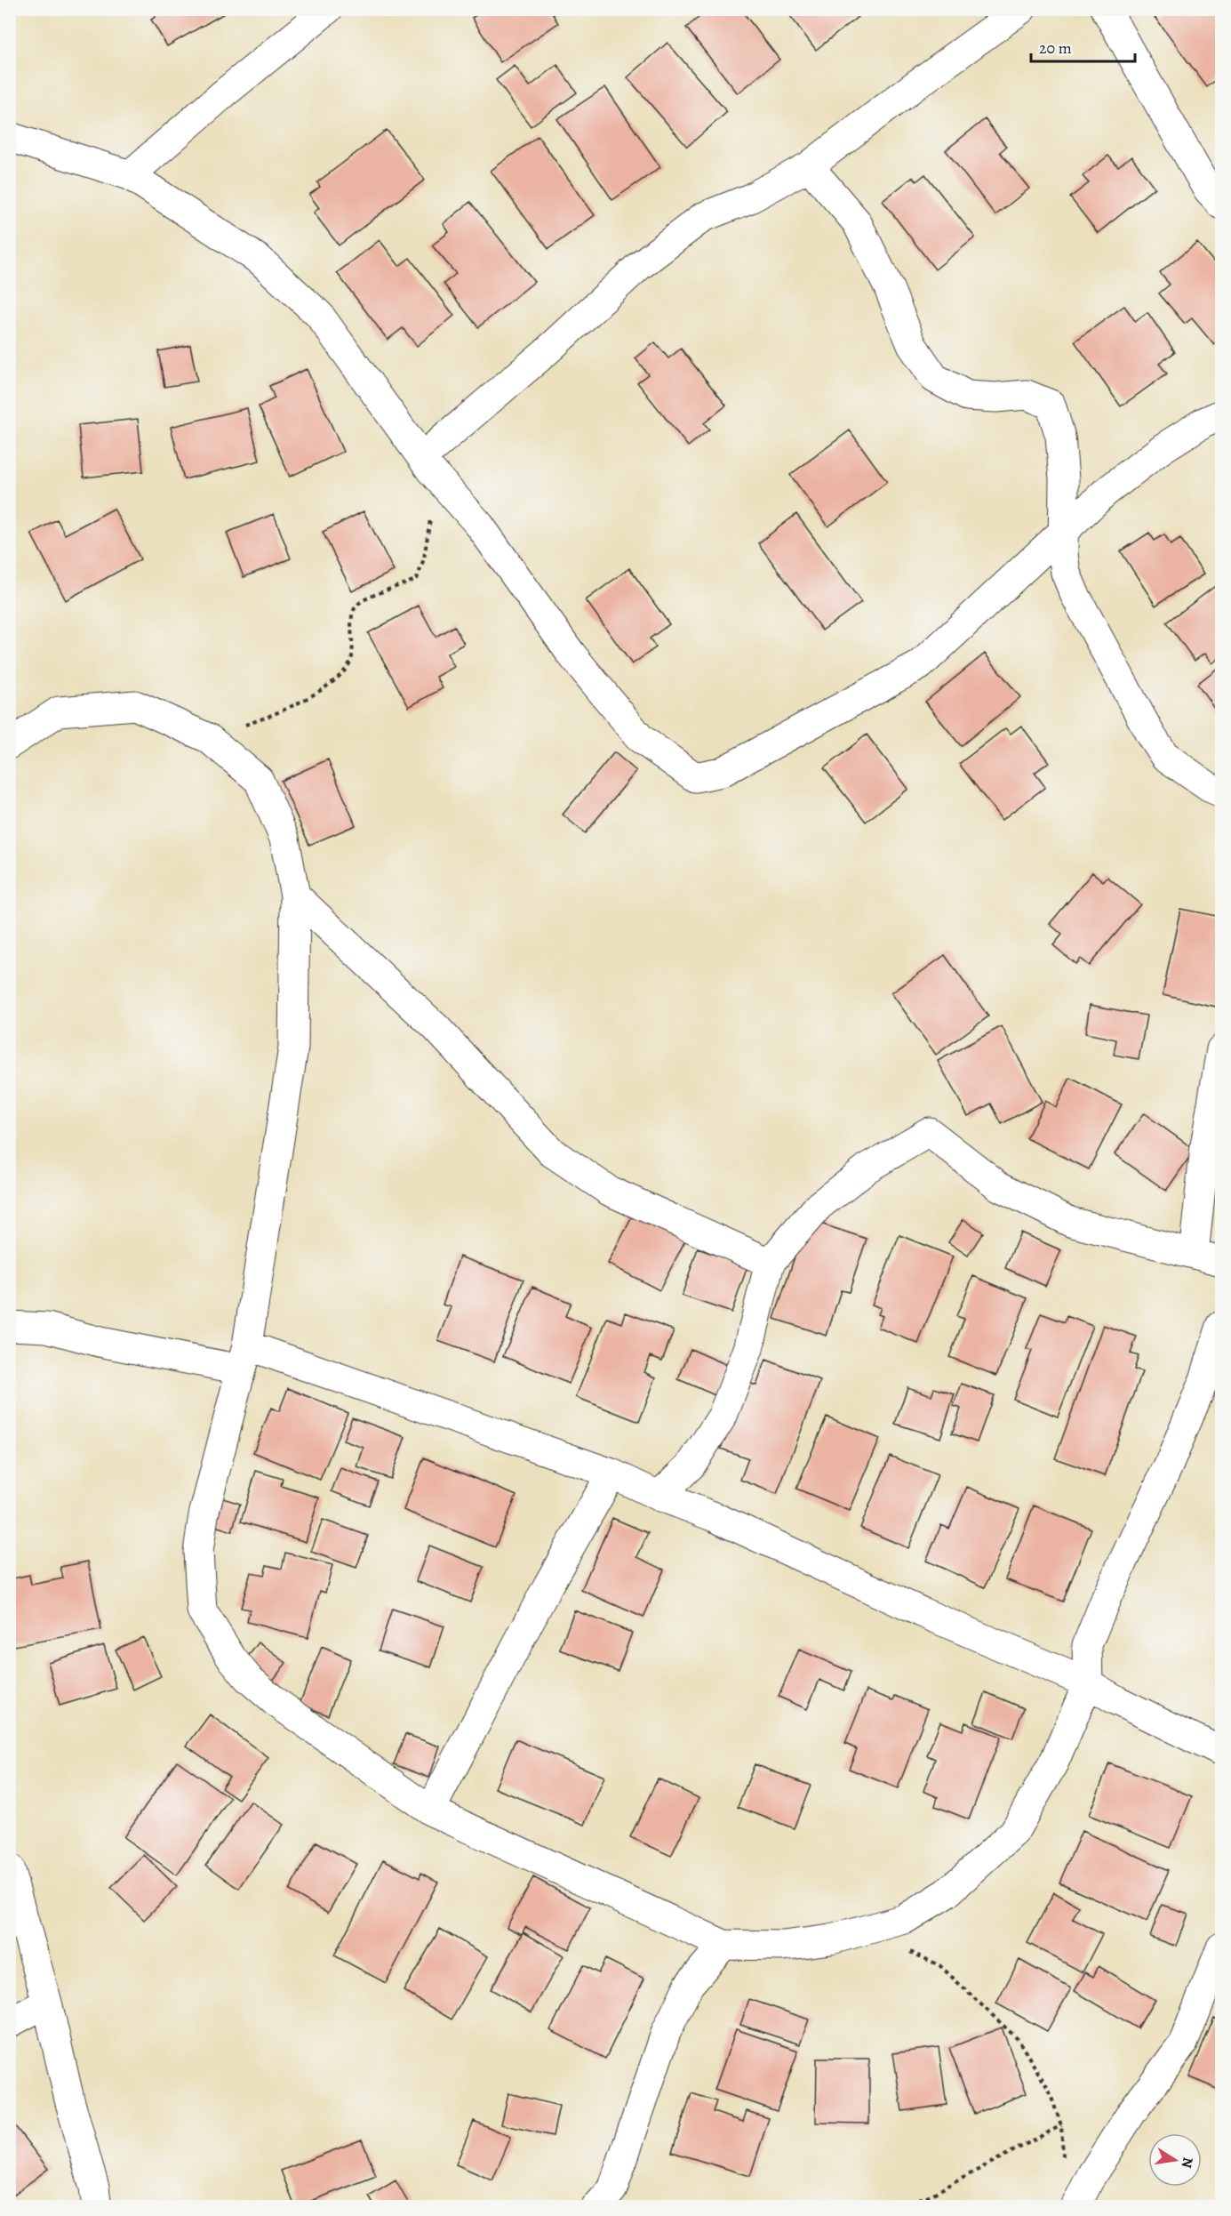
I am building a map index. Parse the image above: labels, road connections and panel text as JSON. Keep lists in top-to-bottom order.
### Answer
{
  "scale_bar": "20 m",
  "north": "right"
}
